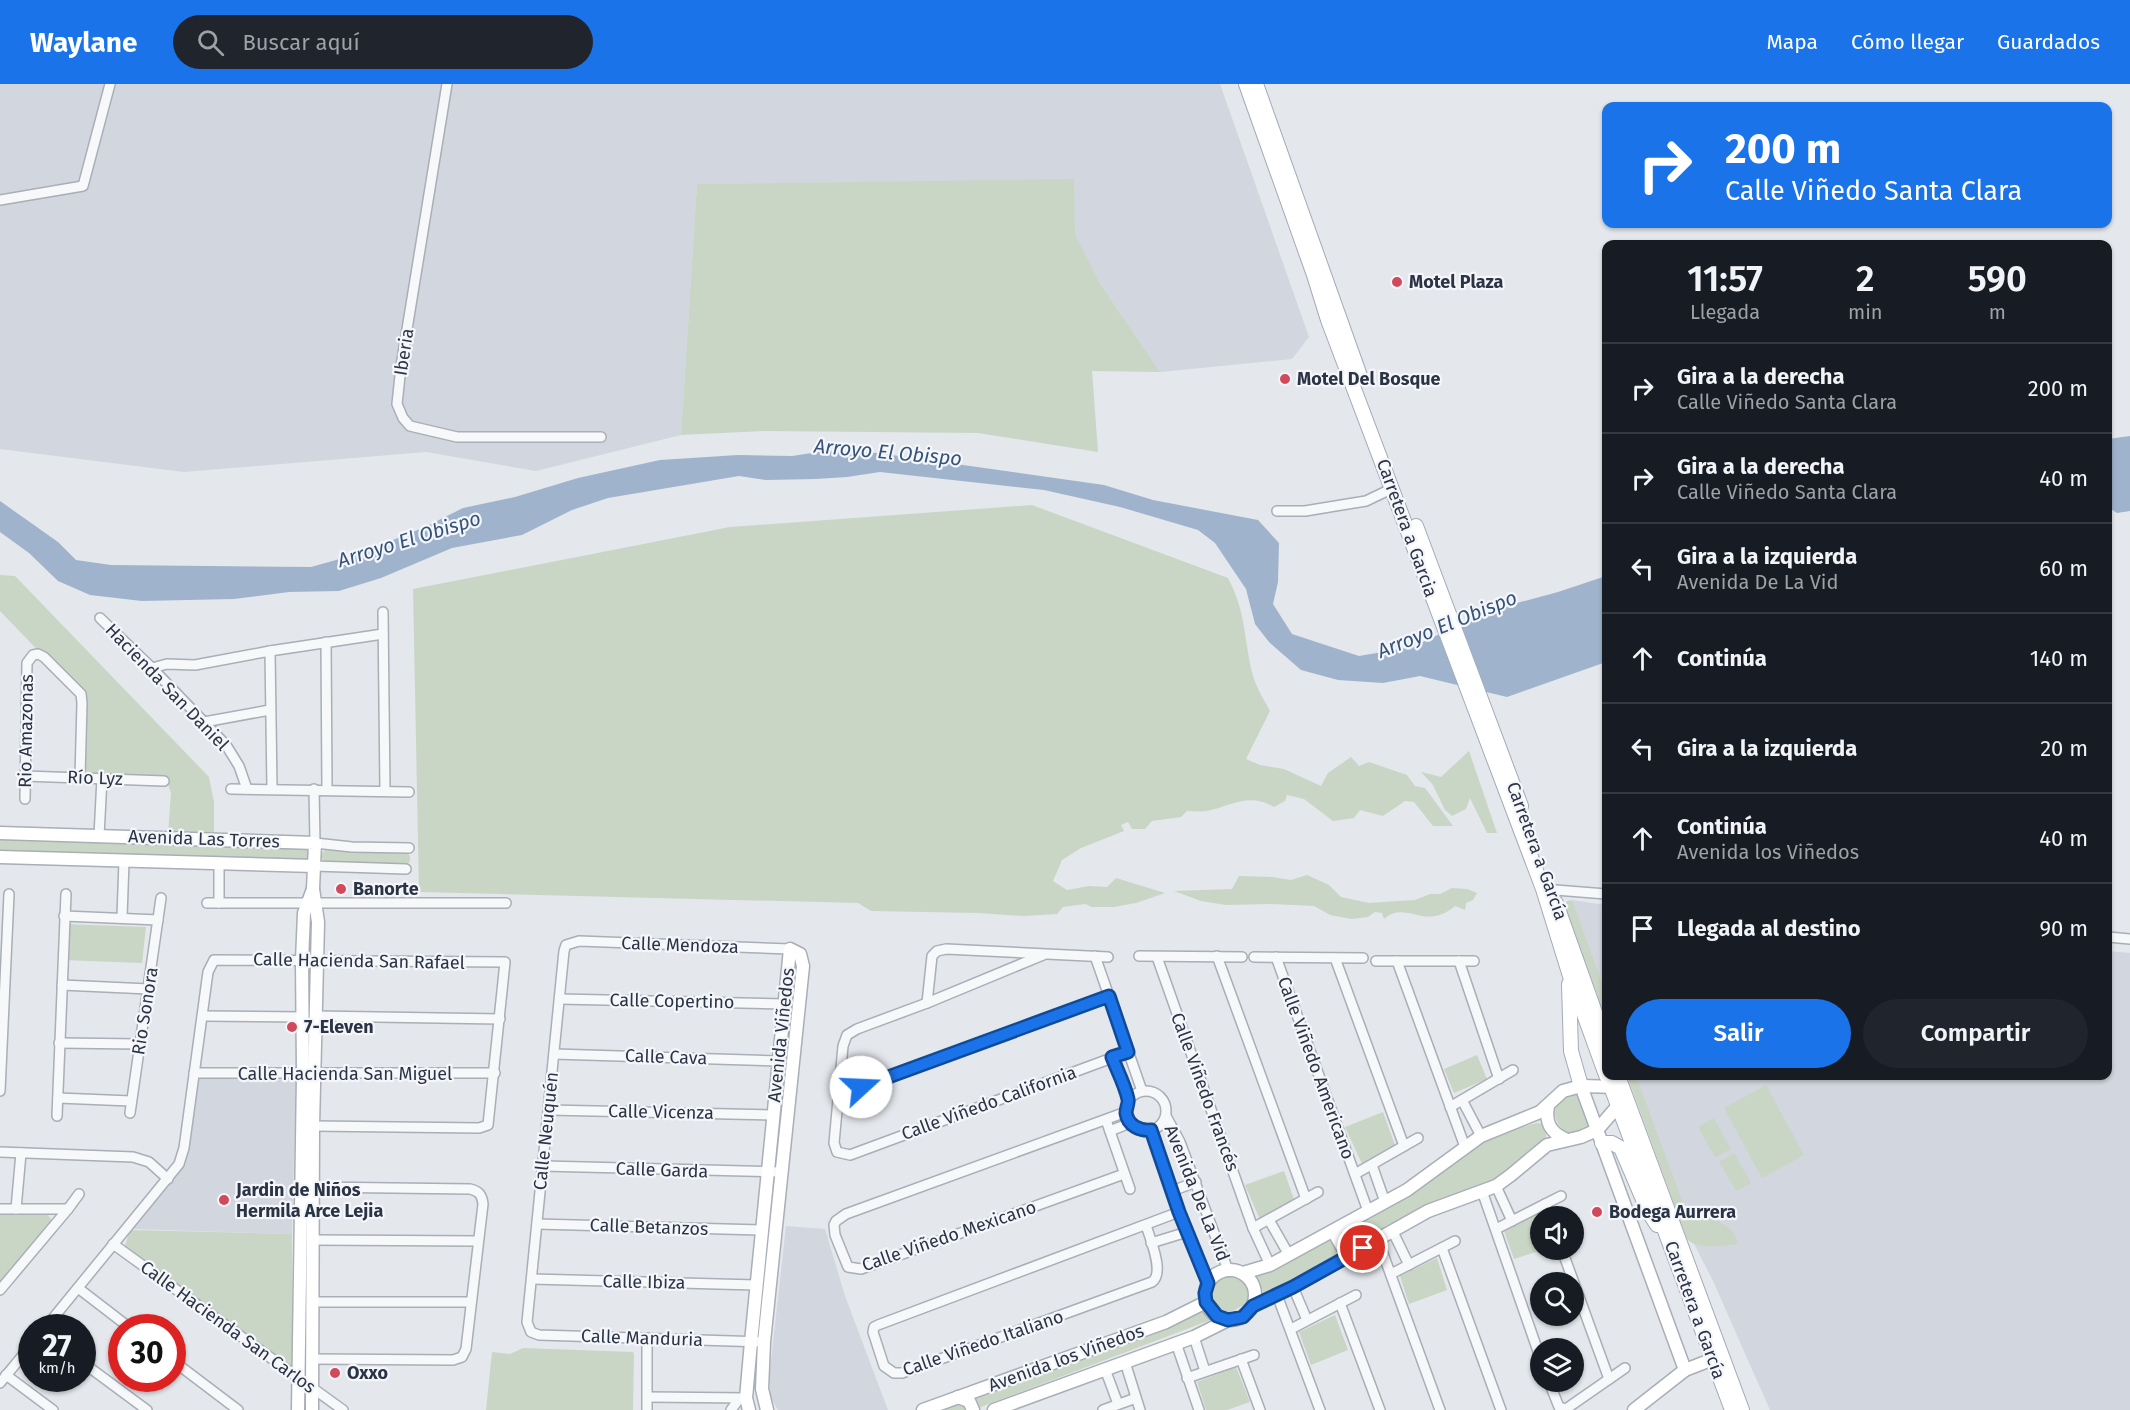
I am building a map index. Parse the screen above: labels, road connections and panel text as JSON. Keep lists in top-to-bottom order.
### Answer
{
  "streets": {
    "main road": ["Carretera a Garcia", "Carretera a García"],
    "street": [
      "Iberia",
      "Hacienda San Daniel",
      "Rio Amazonas",
      "Río Lyz",
      "Avenida Las Torres",
      "Calle Mendoza",
      "Calle Hacienda San Rafael",
      "Calle Copertino",
      "Rio Sonora",
      "Avenida Viñedos",
      "Calle Cava",
      "Calle Viñedo Americano",
      "Calle Hacienda San Miguel",
      "Calle Viñedo Francés",
      "Calle Viñedo California",
      "Calle Vicenza",
      "Calle Neuquén",
      "Calle Garda",
      "Avenida De La Vid",
      "Calle Betanzos",
      "Calle Viñedo Mexicano",
      "Calle Ibiza",
      "Calle Hacienda San Carlos",
      "Calle Manduria",
      "Calle Viñedo Italiano",
      "Avenida los Viñedos"
    ]
  },
  "crossings": [
    ["Carretera a Garcia", "Carretera a García"],
    ["Rio Amazonas", "Río Lyz"],
    ["Calle Mendoza", "Avenida Viñedos"],
    ["Calle Mendoza", "Calle Neuquén"],
    ["Calle Copertino", "Avenida Viñedos"],
    ["Calle Copertino", "Calle Neuquén"],
    ["Avenida Viñedos", "Calle Cava"],
    ["Avenida Viñedos", "Calle Vicenza"],
    ["Avenida Viñedos", "Calle Garda"],
    ["Avenida Viñedos", "Calle Betanzos"],
    ["Avenida Viñedos", "Calle Ibiza"],
    ["Avenida Viñedos", "Calle Manduria"],
    ["Calle Cava", "Calle Neuquén"],
    ["Calle Vicenza", "Calle Neuquén"],
    ["Calle Neuquén", "Calle Garda"],
    ["Calle Neuquén", "Calle Betanzos"],
    ["Calle Neuquén", "Calle Ibiza"],
    ["Calle Neuquén", "Calle Manduria"],
    ["Avenida De La Vid", "Calle Viñedo Mexicano"],
    ["Avenida De La Vid", "Calle Viñedo Italiano"],
    ["Avenida De La Vid", "Avenida los Viñedos"]
  ],
  "water": ["Arroyo El Obispo"],
  "places": [
    "Motel Plaza",
    "Motel Del Bosque",
    "Banorte",
    "7-Eleven",
    "Jardin de Niños Hermila Arce Lejia",
    "Bodega Aurrera",
    "Oxxo"
  ],
  "page": {
    "header": "Waylane",
    "search": "Buscar aquí",
    "nav": ["Mapa", "Cómo llegar", "Guardados"],
    "turn": ["200 m", "Calle Viñedo Santa Clara"],
    "eta": [
      "11:57",
      "Llegada",
      "2",
      "min",
      "590",
      "m"
    ],
    "list": [
      {
        "name": "Gira a la derecha",
        "note": "Calle Viñedo Santa Clara",
        "value": "200 m"
      },
      {
        "name": "Gira a la derecha",
        "note": "Calle Viñedo Santa Clara",
        "value": "40 m"
      },
      {
        "name": "Gira a la izquierda",
        "note": "Avenida De La Vid",
        "value": "60 m"
      },
      {
        "name": "Continúa",
        "value": "140 m"
      },
      {
        "name": "Gira a la izquierda",
        "value": "20 m"
      },
      {
        "name": "Continúa",
        "note": "Avenida los Viñedos",
        "value": "40 m"
      },
      {
        "name": "Llegada al destino",
        "value": "90 m"
      }
    ],
    "buttons": ["Salir", "Compartir"],
    "speed": "27 km/h",
    "limit": "30"
  }
}
